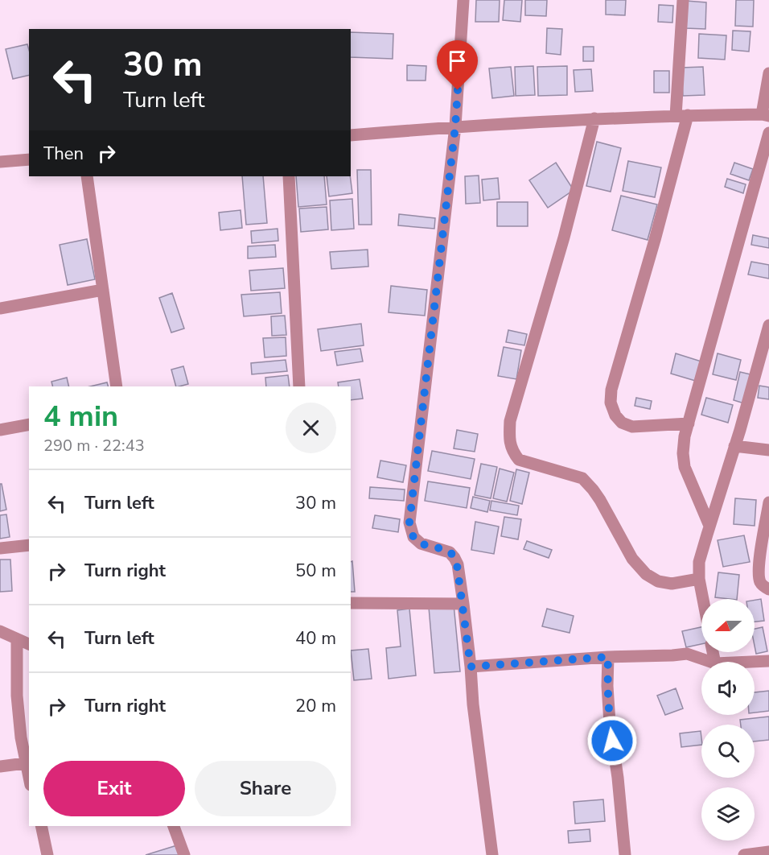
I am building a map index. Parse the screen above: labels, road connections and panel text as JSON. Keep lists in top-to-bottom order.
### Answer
{
  "north": "left",
  "page": {
    "turn": ["30 m", "Turn left"],
    "then": "Then",
    "heading": ["4 min", "290 m · 22:43"],
    "list": [
      {
        "name": "Turn left",
        "value": "30 m"
      },
      {
        "name": "Turn right",
        "value": "50 m"
      },
      {
        "name": "Turn left",
        "value": "40 m"
      },
      {
        "name": "Turn right",
        "value": "20 m"
      }
    ],
    "buttons": ["Exit", "Share"]
  }
}
